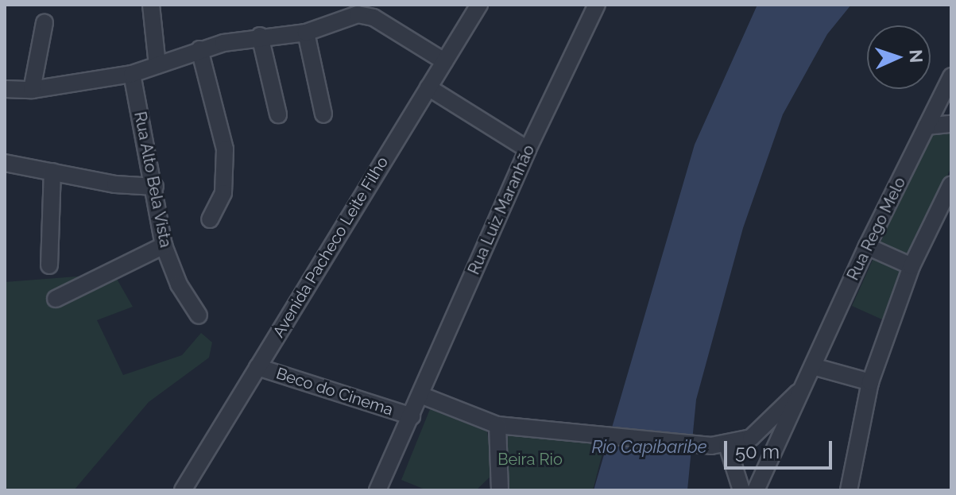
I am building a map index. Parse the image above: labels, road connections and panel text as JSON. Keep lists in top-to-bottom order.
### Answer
{
  "streets": {
    "street": [
      "Rua Alto Bela Vista",
      "Rua Luiz Maranhão",
      "Rua Rego Melo",
      "Avenida Pacheco Leite Filho",
      "Beco do Cinema"
    ]
  },
  "crossings": [
    ["Rua Luiz Maranhão", "Beco do Cinema"],
    ["Avenida Pacheco Leite Filho", "Beco do Cinema"]
  ],
  "water": ["Rio Capibaribe"],
  "parks": ["Beira Rio"],
  "scale_bar": "50 m",
  "north": "right"
}
